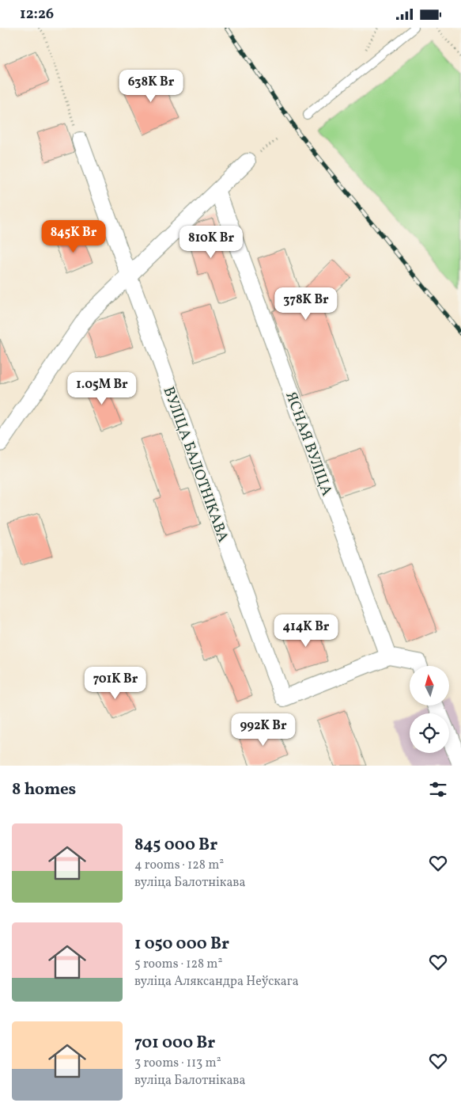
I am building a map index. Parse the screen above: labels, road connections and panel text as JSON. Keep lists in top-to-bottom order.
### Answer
{
  "streets": {
    "street": ["ЯСНАЯ ВУЛІЦА", "ВУЛІЦА БАЛОТНІКАВА"]
  },
  "crossings": [
    ["ЯСНАЯ ВУЛІЦА", "ВУЛІЦА БАЛОТНІКАВА"]
  ],
  "north": "top",
  "page": {
    "status": "12:26",
    "price": [
      "638K Br",
      "845K Br",
      "810K Br",
      "378K Br",
      "1.05M Br",
      "414K Br",
      "701K Br",
      "992K Br"
    ],
    "heading": "8 homes",
    "list": [
      {
        "name": "845 000 Br",
        "note": "4 rooms · 128 m² · вуліца Балотнікава"
      },
      {
        "name": "1 050 000 Br",
        "note": "5 rooms · 128 m² · вуліца Аляксандра Неўскага"
      },
      {
        "name": "701 000 Br",
        "note": "3 rooms · 113 m² · вуліца Балотнікава"
      }
    ]
  }
}
